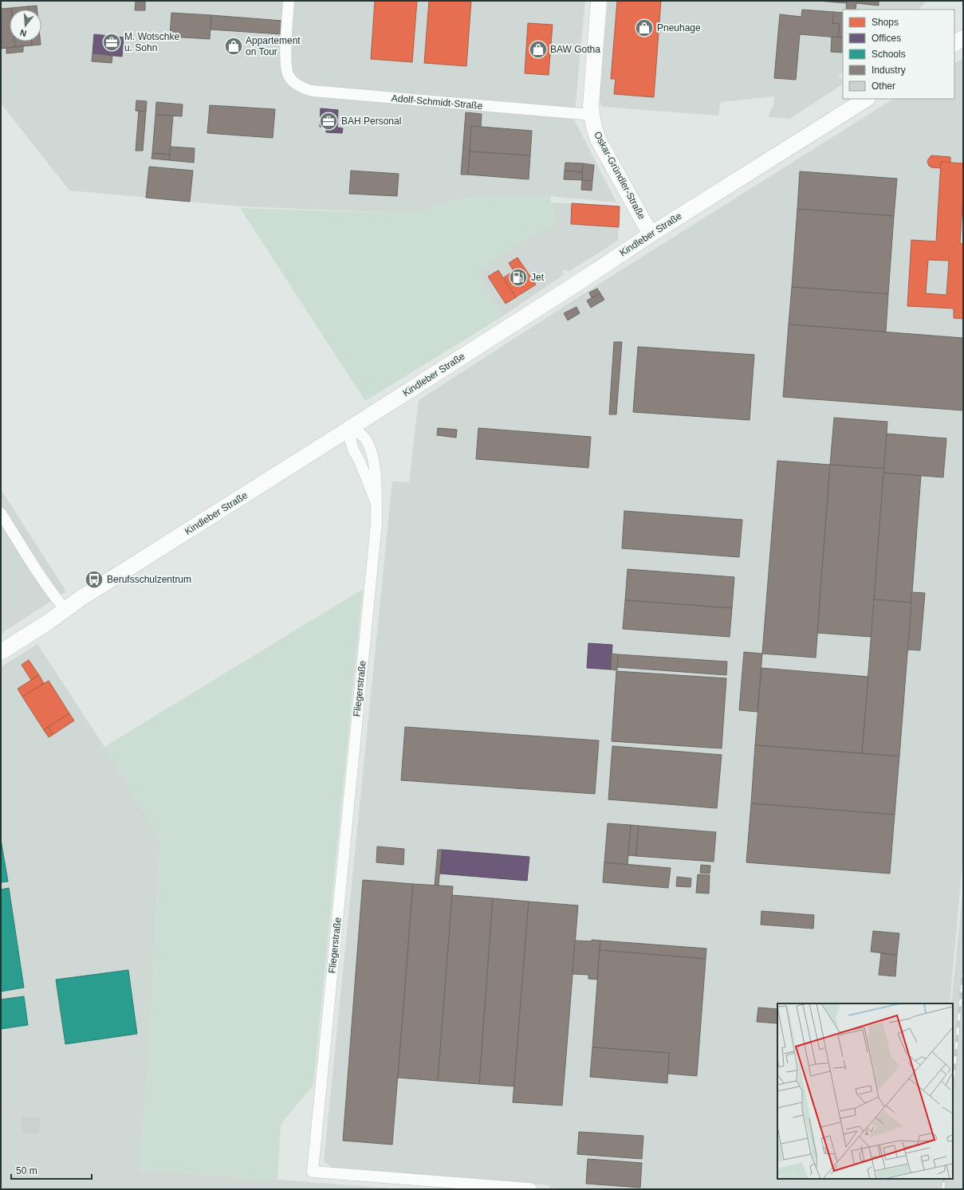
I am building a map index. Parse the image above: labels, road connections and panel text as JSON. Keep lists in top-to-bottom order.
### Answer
{
  "streets": {
    "main road": ["Oskar-Gründler-Straße", "Kindleber Straße"],
    "street": ["Adolf-Schmidt-Straße", "Fliegerstraße"]
  },
  "crossings": [
    ["Adolf-Schmidt-Straße", "Oskar-Gründler-Straße"],
    ["Oskar-Gründler-Straße", "Kindleber Straße"],
    ["Kindleber Straße", "Fliegerstraße"]
  ],
  "places": {
    "shop": ["Pneuhage", "Appartement on Tour", "BAW Gotha"],
    "office": ["M. Wotschke u. Sohn", "BAH Personal"],
    "fuel station": ["Jet"],
    "bus stop": ["Berufsschulzentrum"]
  },
  "legend": [
    "Shops",
    "Offices",
    "Schools",
    "Industry",
    "Other"
  ],
  "scale_bar": "50 m",
  "north": "bottom"
}
